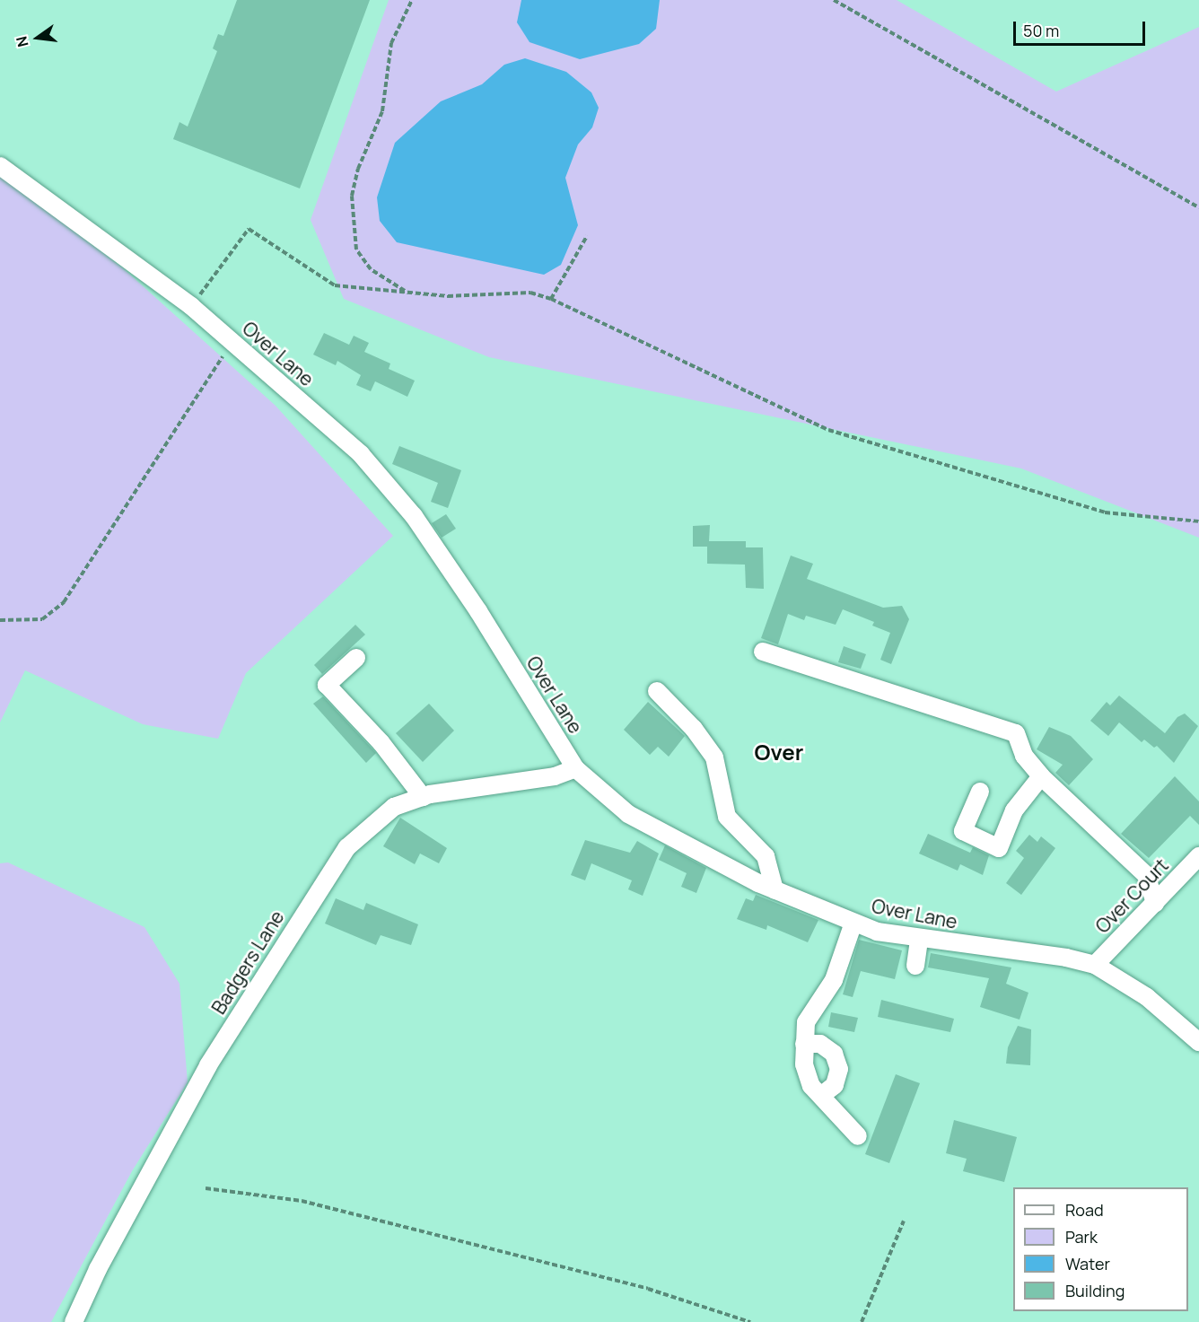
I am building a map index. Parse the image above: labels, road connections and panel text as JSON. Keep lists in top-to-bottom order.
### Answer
{
  "streets": {
    "street": ["Over Lane", "Over Court", "Badgers Lane"]
  },
  "crossings": [
    ["Over Lane", "Over Court"],
    ["Over Lane", "Badgers Lane"]
  ],
  "districts": ["Over"],
  "legend": [
    "Road",
    "Park",
    "Water",
    "Building"
  ],
  "scale_bar": "50 m",
  "north": "left"
}
